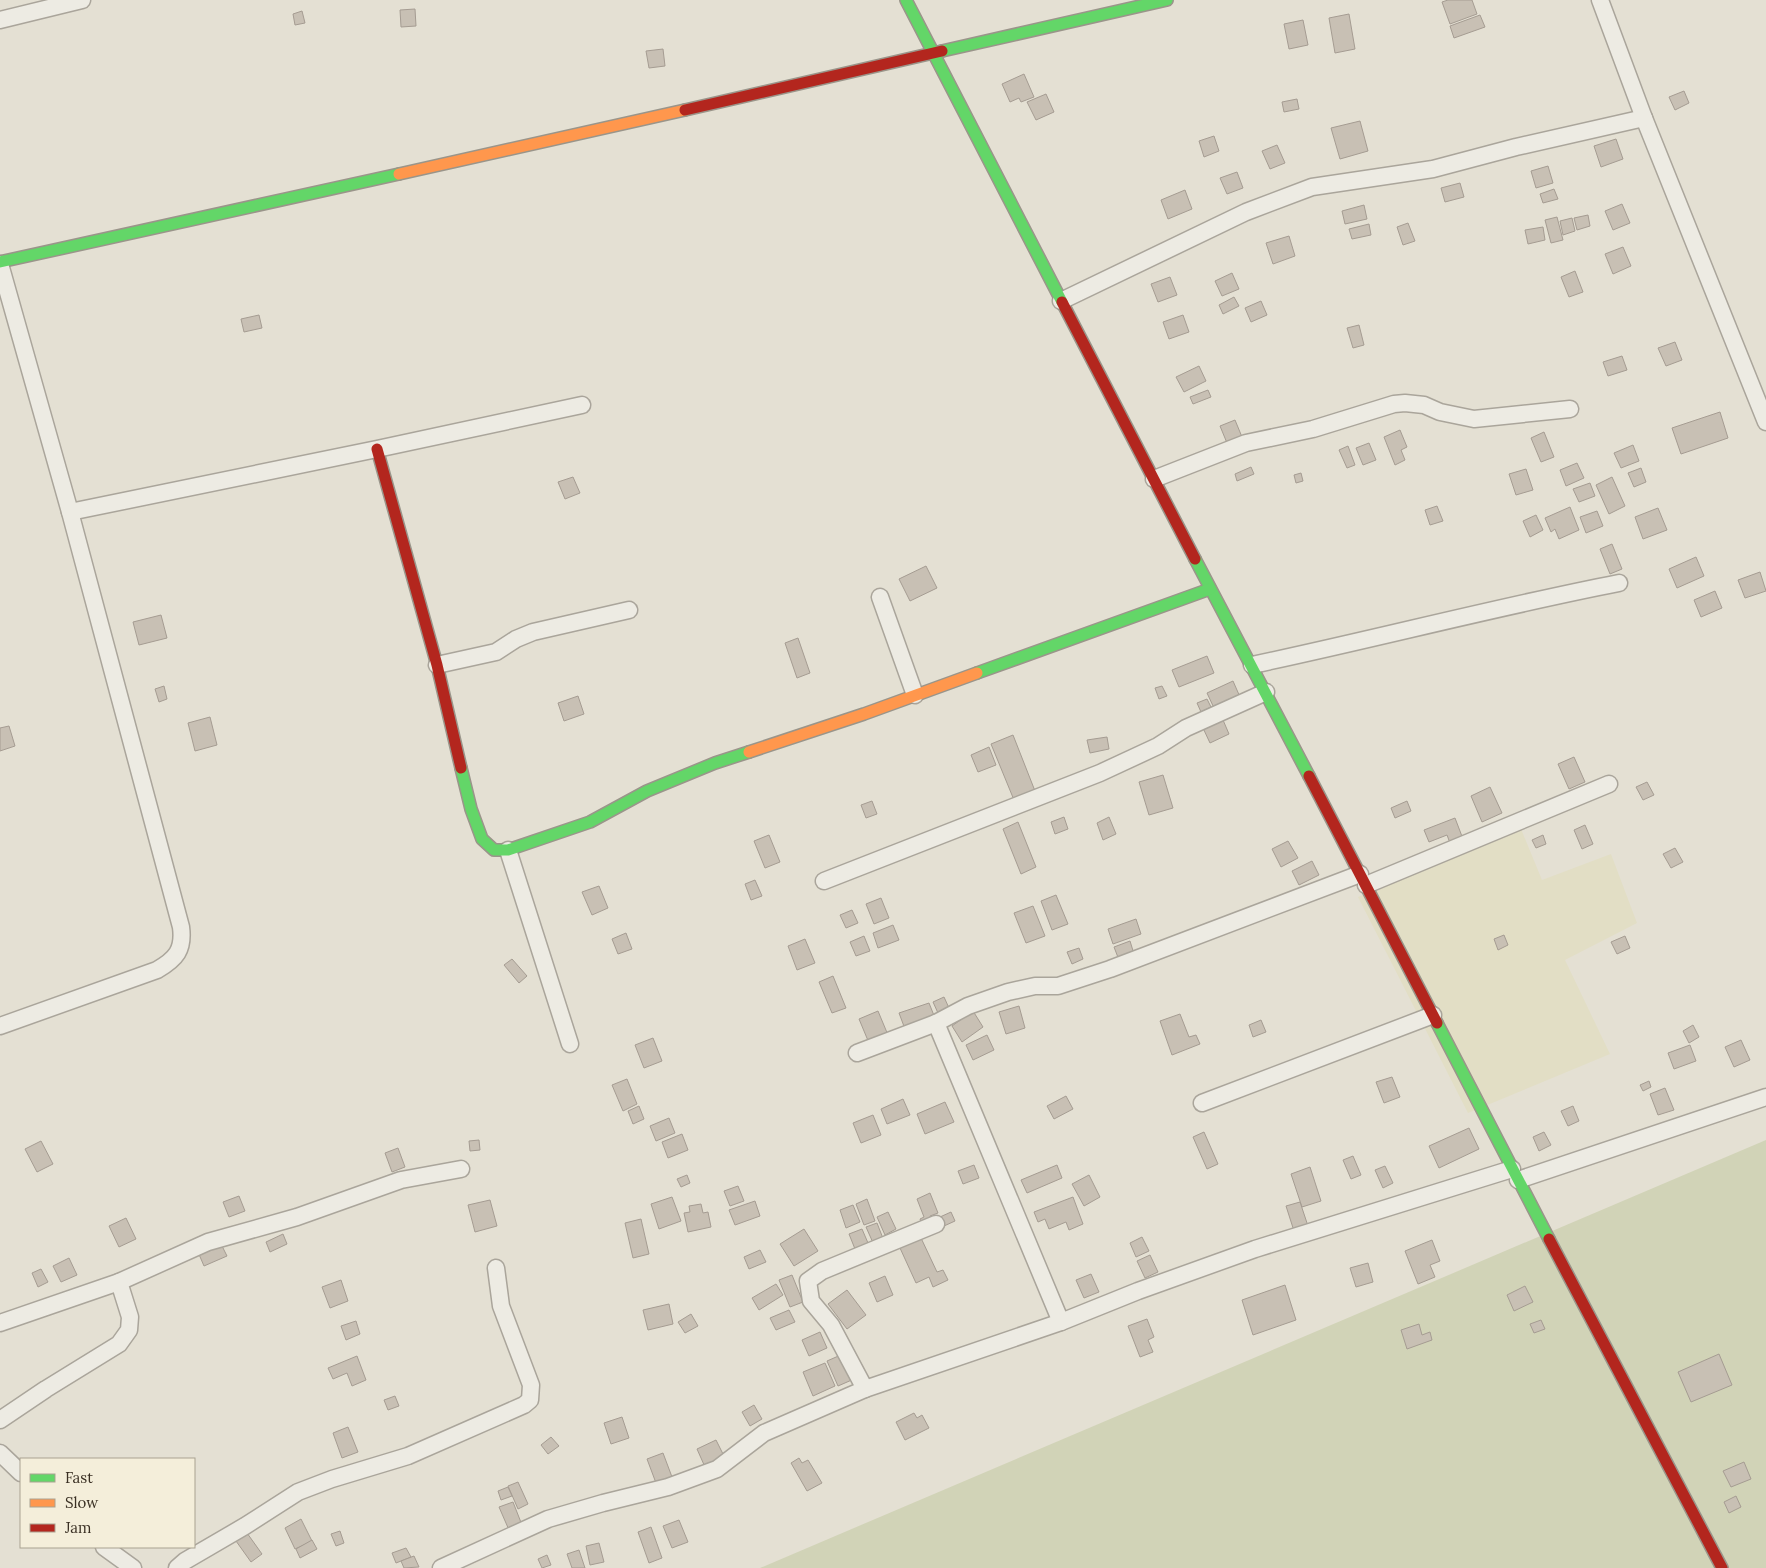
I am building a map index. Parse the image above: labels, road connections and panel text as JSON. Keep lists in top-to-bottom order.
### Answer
{
  "legend": ["Fast", "Slow", "Jam"]
}
